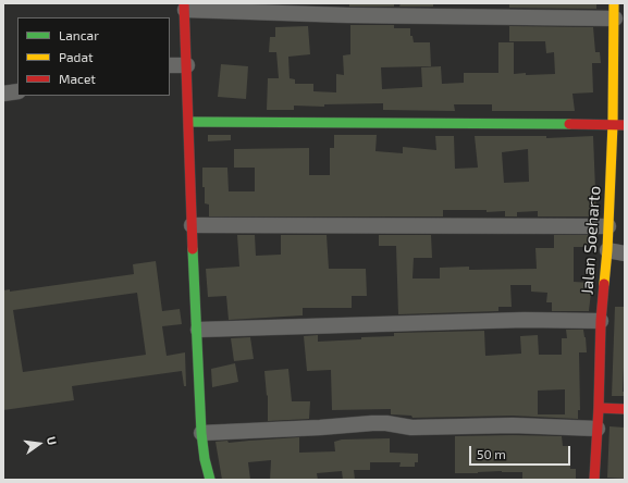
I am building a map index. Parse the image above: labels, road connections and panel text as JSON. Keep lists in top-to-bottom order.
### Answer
{
  "streets": {
    "street": ["Jalan Soeharto"]
  },
  "legend": ["Lancar", "Padat", "Macet"],
  "scale_bar": "50 m",
  "north": "right"
}
